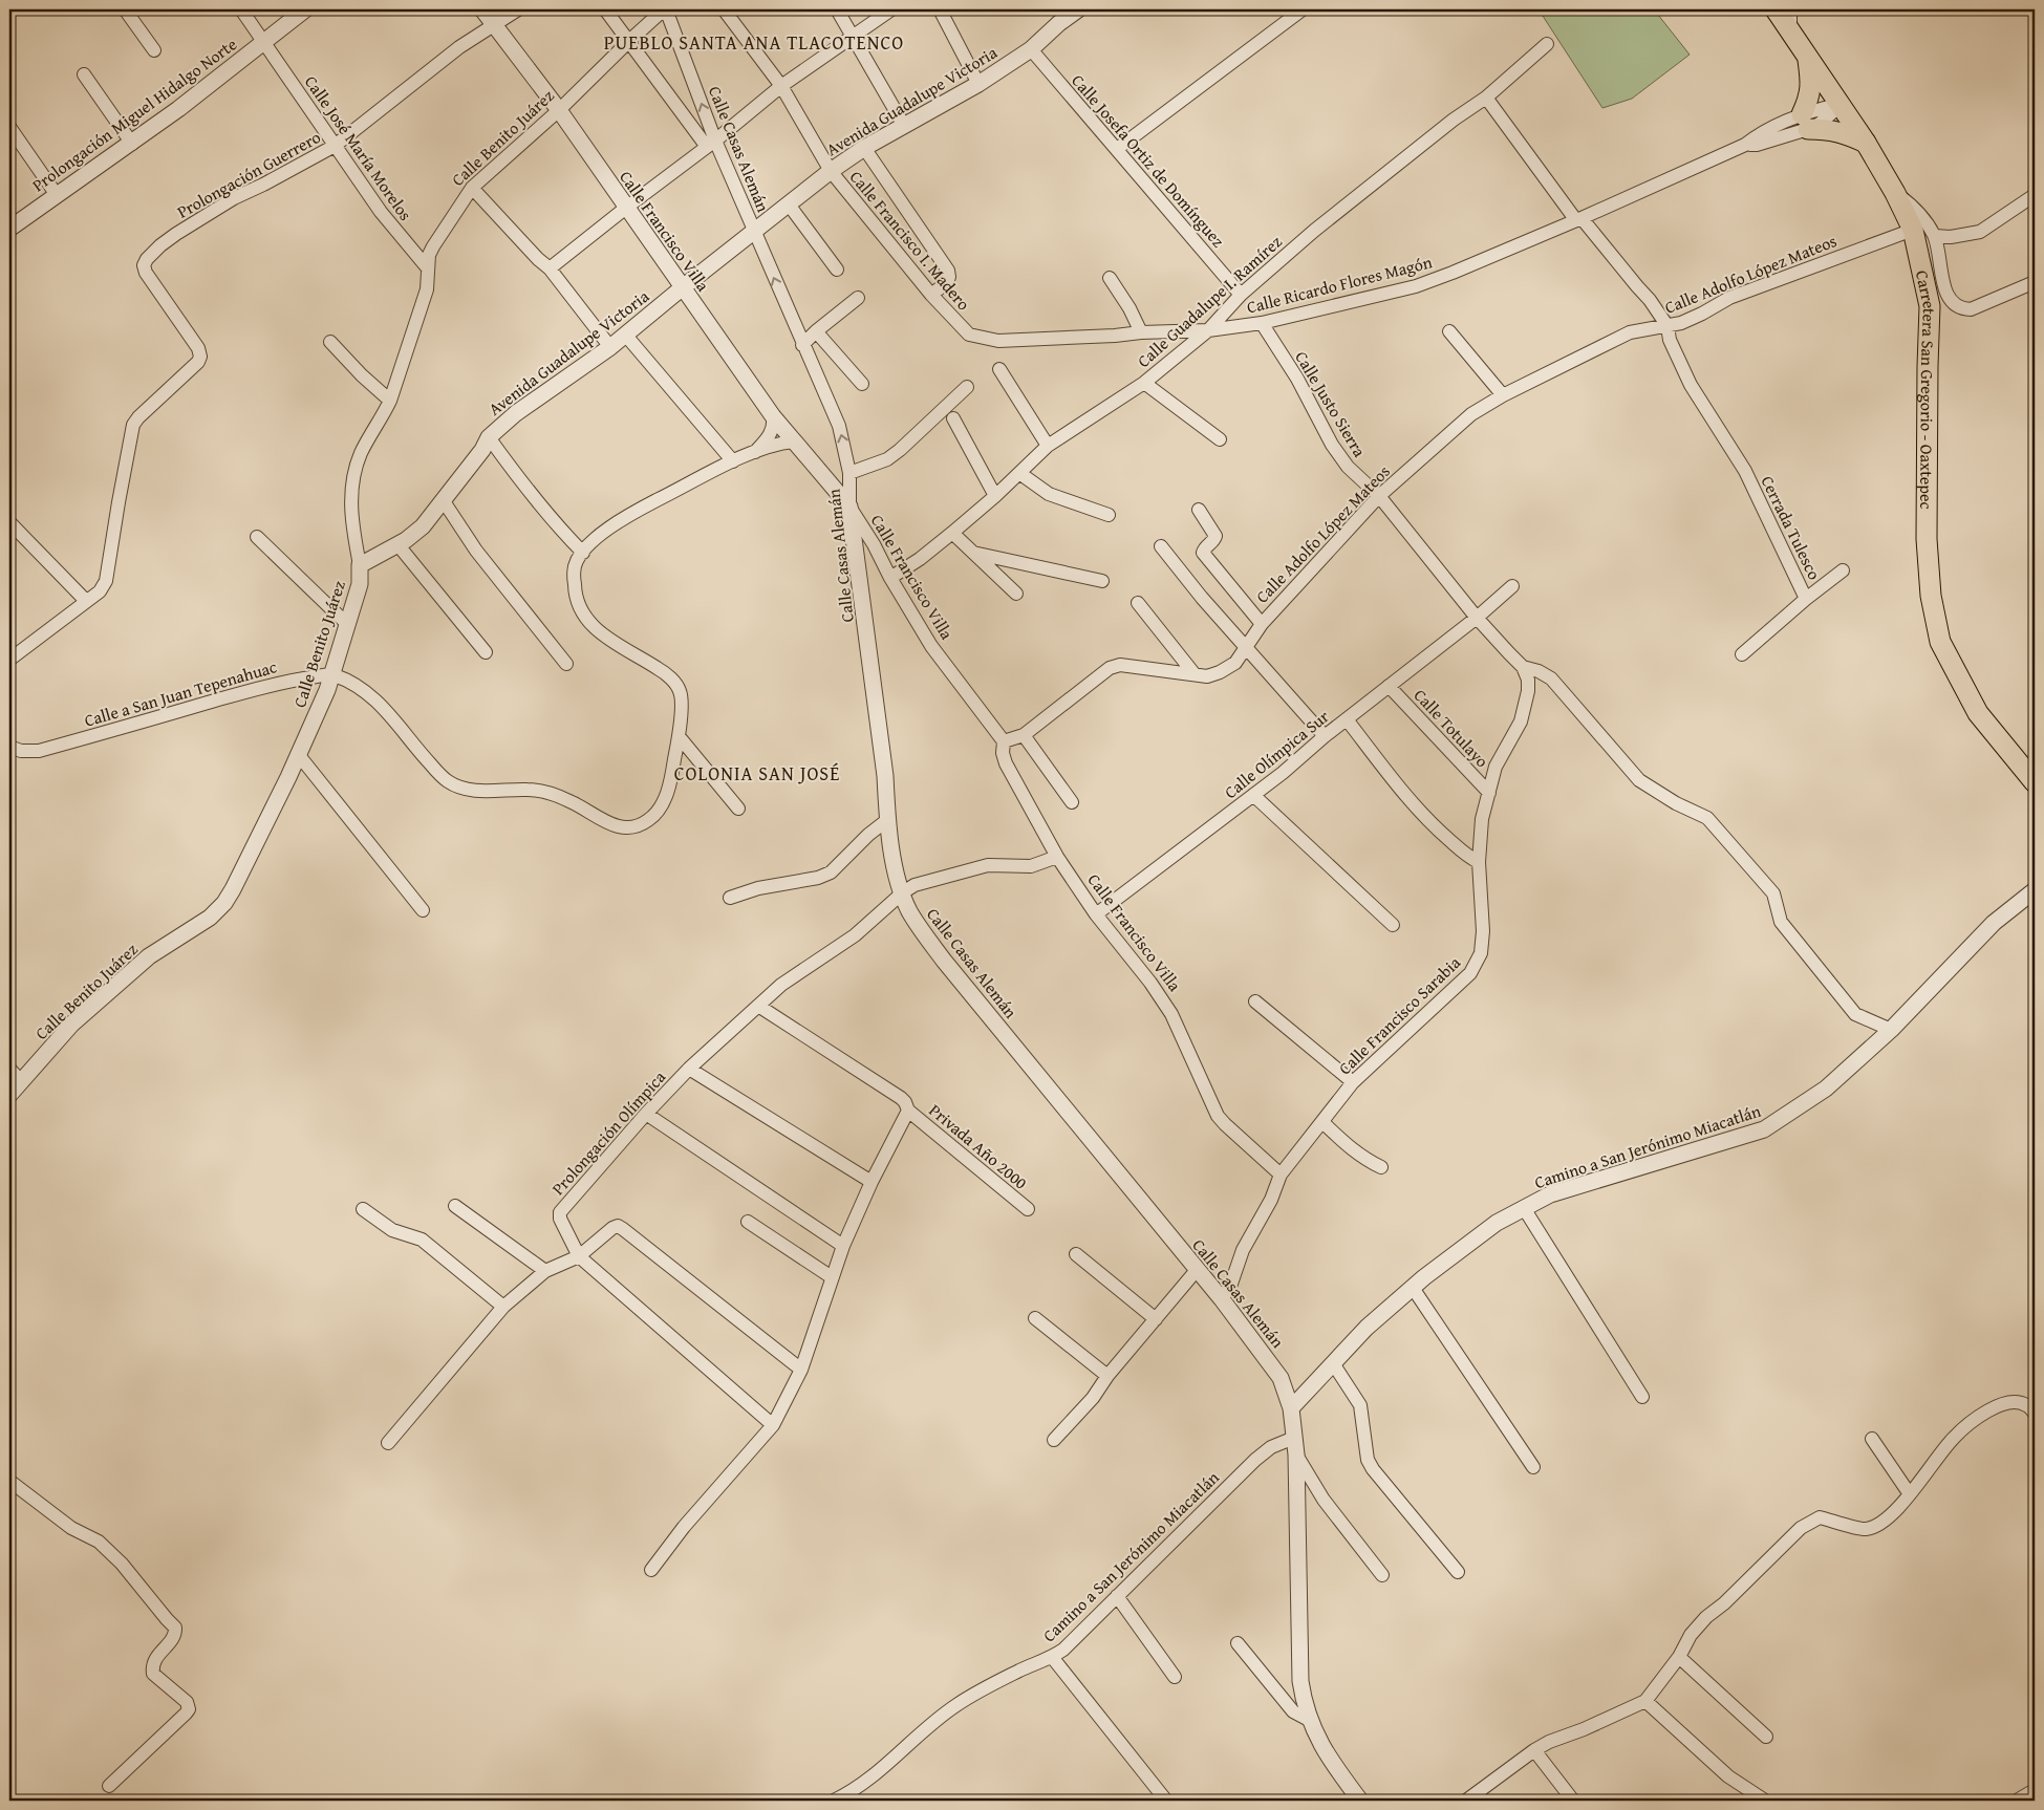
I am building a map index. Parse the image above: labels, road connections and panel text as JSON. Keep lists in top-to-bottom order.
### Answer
{
  "streets": {
    "main road": ["Carretera San Gregorio - Oaxtepec"],
    "street": [
      "Avenida Guadalupe Victoria",
      "Prolongación Miguel Hidalgo Norte",
      "Calle Benito Juárez",
      "Calle José María Morelos",
      "Calle Casas Alemán",
      "Calle Josefa Ortiz de Domínguez",
      "Prolongación Guerrero",
      "Calle Francisco Villa",
      "Calle Francisco I. Madero",
      "Calle Adolfo López Mateos",
      "Calle Ricardo Flores Magón",
      "Calle Guadalupe I. Ramírez",
      "Calle Justo Sierra",
      "Cerrada Tulesco",
      "Calle a San Juan Tepenahuac",
      "Calle Totulayo",
      "Calle Olímpica Sur",
      "Calle Francisco Sarabia",
      "Prolongación Olímpica",
      "Privada Año 2000",
      "Camino a San Jerónimo Miacatlán"
    ]
  },
  "crossings": [
    ["Avenida Guadalupe Victoria", "Calle Benito Juárez"],
    ["Avenida Guadalupe Victoria", "Calle Casas Alemán"],
    ["Avenida Guadalupe Victoria", "Calle Josefa Ortiz de Domínguez"],
    ["Avenida Guadalupe Victoria", "Calle Francisco Villa"],
    ["Avenida Guadalupe Victoria", "Calle Francisco I. Madero"],
    ["Prolongación Miguel Hidalgo Norte", "Calle José María Morelos"],
    ["Calle Benito Juárez", "Calle José María Morelos"],
    ["Calle Benito Juárez", "Calle Casas Alemán"],
    ["Calle Benito Juárez", "Calle Francisco Villa"],
    ["Calle Benito Juárez", "Calle a San Juan Tepenahuac"],
    ["Calle José María Morelos", "Prolongación Guerrero"],
    ["Calle Casas Alemán", "Calle Francisco Villa"],
    ["Calle Casas Alemán", "Calle Francisco Sarabia"],
    ["Calle Casas Alemán", "Prolongación Olímpica"],
    ["Calle Casas Alemán", "Camino a San Jerónimo Miacatlán"],
    ["Calle Josefa Ortiz de Domínguez", "Calle Guadalupe I. Ramírez"],
    ["Prolongación Guerrero", "Calle Francisco Villa"],
    ["Calle Francisco Villa", "Calle Adolfo López Mateos"],
    ["Calle Francisco Villa", "Calle Guadalupe I. Ramírez"],
    ["Calle Francisco Villa", "Calle Olímpica Sur"],
    ["Calle Francisco Villa", "Calle Francisco Sarabia"],
    ["Calle Francisco Villa", "Prolongación Olímpica"],
    ["Calle Francisco I. Madero", "Calle Ricardo Flores Magón"],
    ["Calle Adolfo López Mateos", "Carretera San Gregorio - Oaxtepec"],
    ["Calle Adolfo López Mateos", "Calle Justo Sierra"],
    ["Calle Adolfo López Mateos", "Cerrada Tulesco"],
    ["Calle Ricardo Flores Magón", "Calle Guadalupe I. Ramírez"],
    ["Calle Ricardo Flores Magón", "Carretera San Gregorio - Oaxtepec"],
    ["Calle Ricardo Flores Magón", "Calle Justo Sierra"],
    ["Calle Justo Sierra", "Calle Olímpica Sur"],
    ["Calle Justo Sierra", "Calle Francisco Sarabia"],
    ["Calle Totulayo", "Calle Olímpica Sur"],
    ["Calle Totulayo", "Calle Francisco Sarabia"],
    ["Prolongación Olímpica", "Privada Año 2000"]
  ],
  "districts": ["PUEBLO SANTA ANA TLACOTENCO", "COLONIA SAN JOSÉ"]
}
